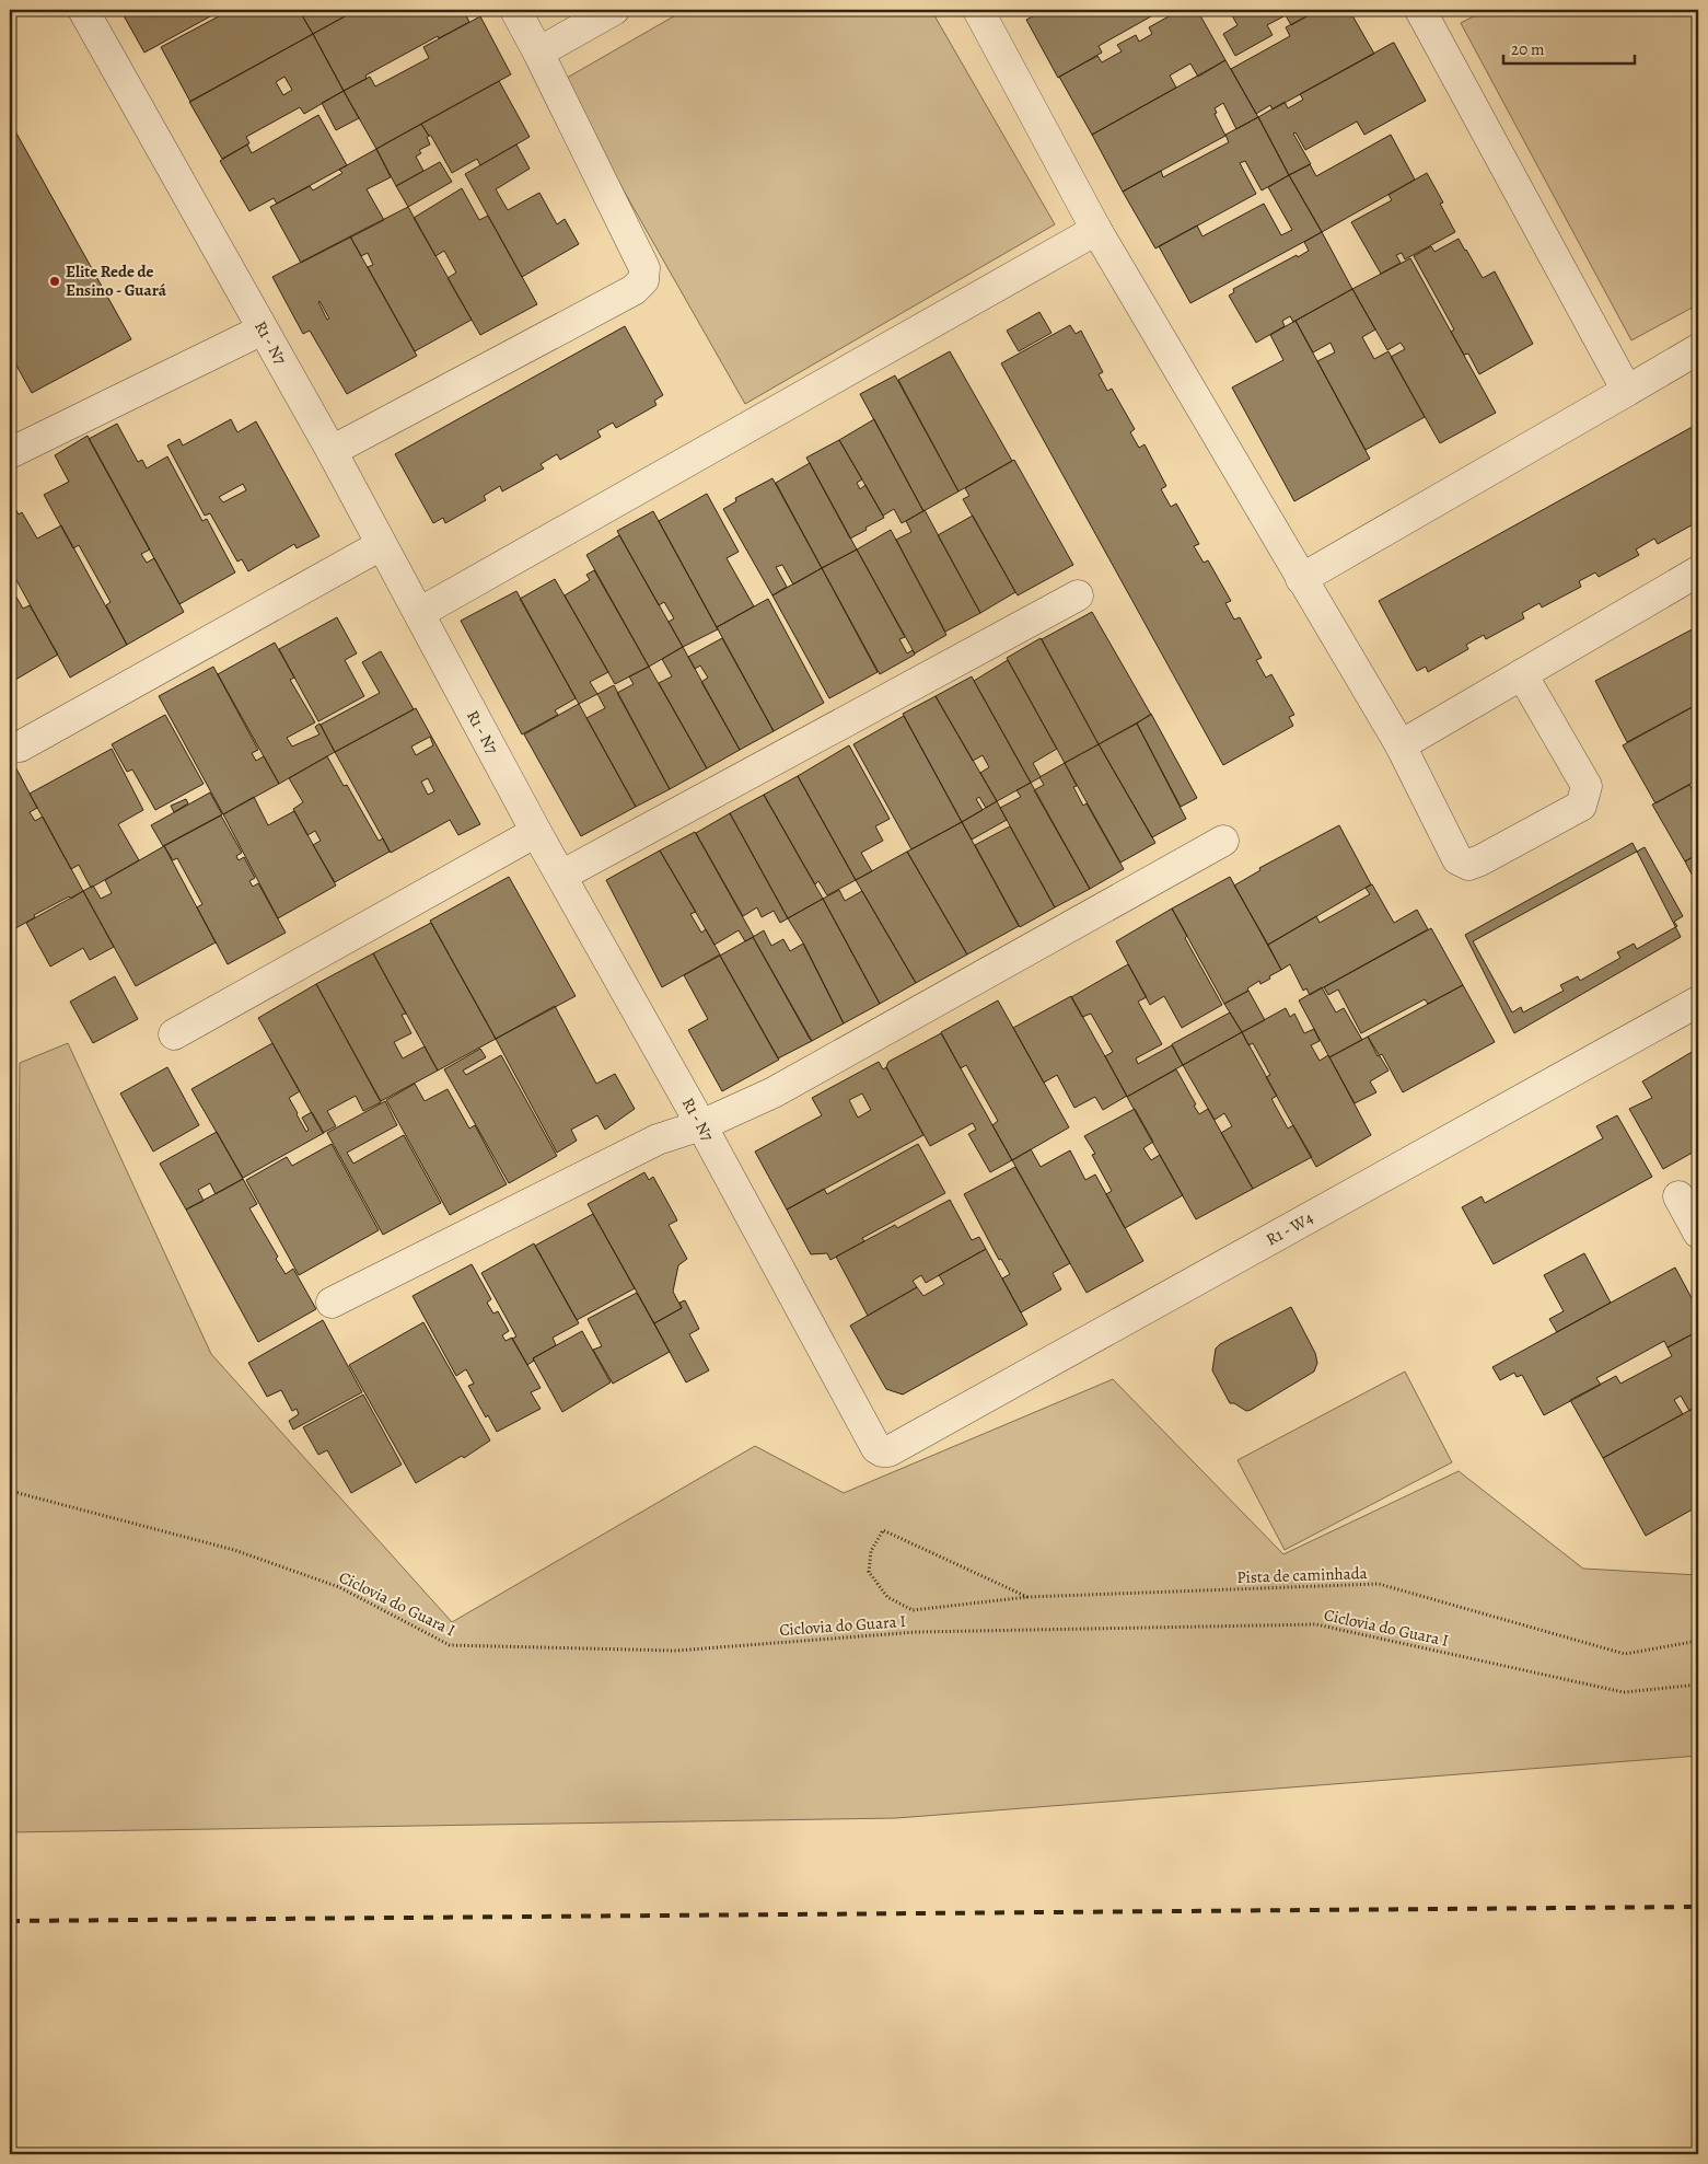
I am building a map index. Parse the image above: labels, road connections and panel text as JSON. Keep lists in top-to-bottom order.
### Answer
{
  "streets": {
    "street": ["R1 - N7", "R1 - W4"],
    "path": ["Pista de caminhada", "Ciclovia do Guara I"]
  },
  "crossings": [
    ["R1 - N7", "R1 - W4"]
  ],
  "places": ["Elite Rede de Ensino - Guará"],
  "scale_bar": "20 m"
}
